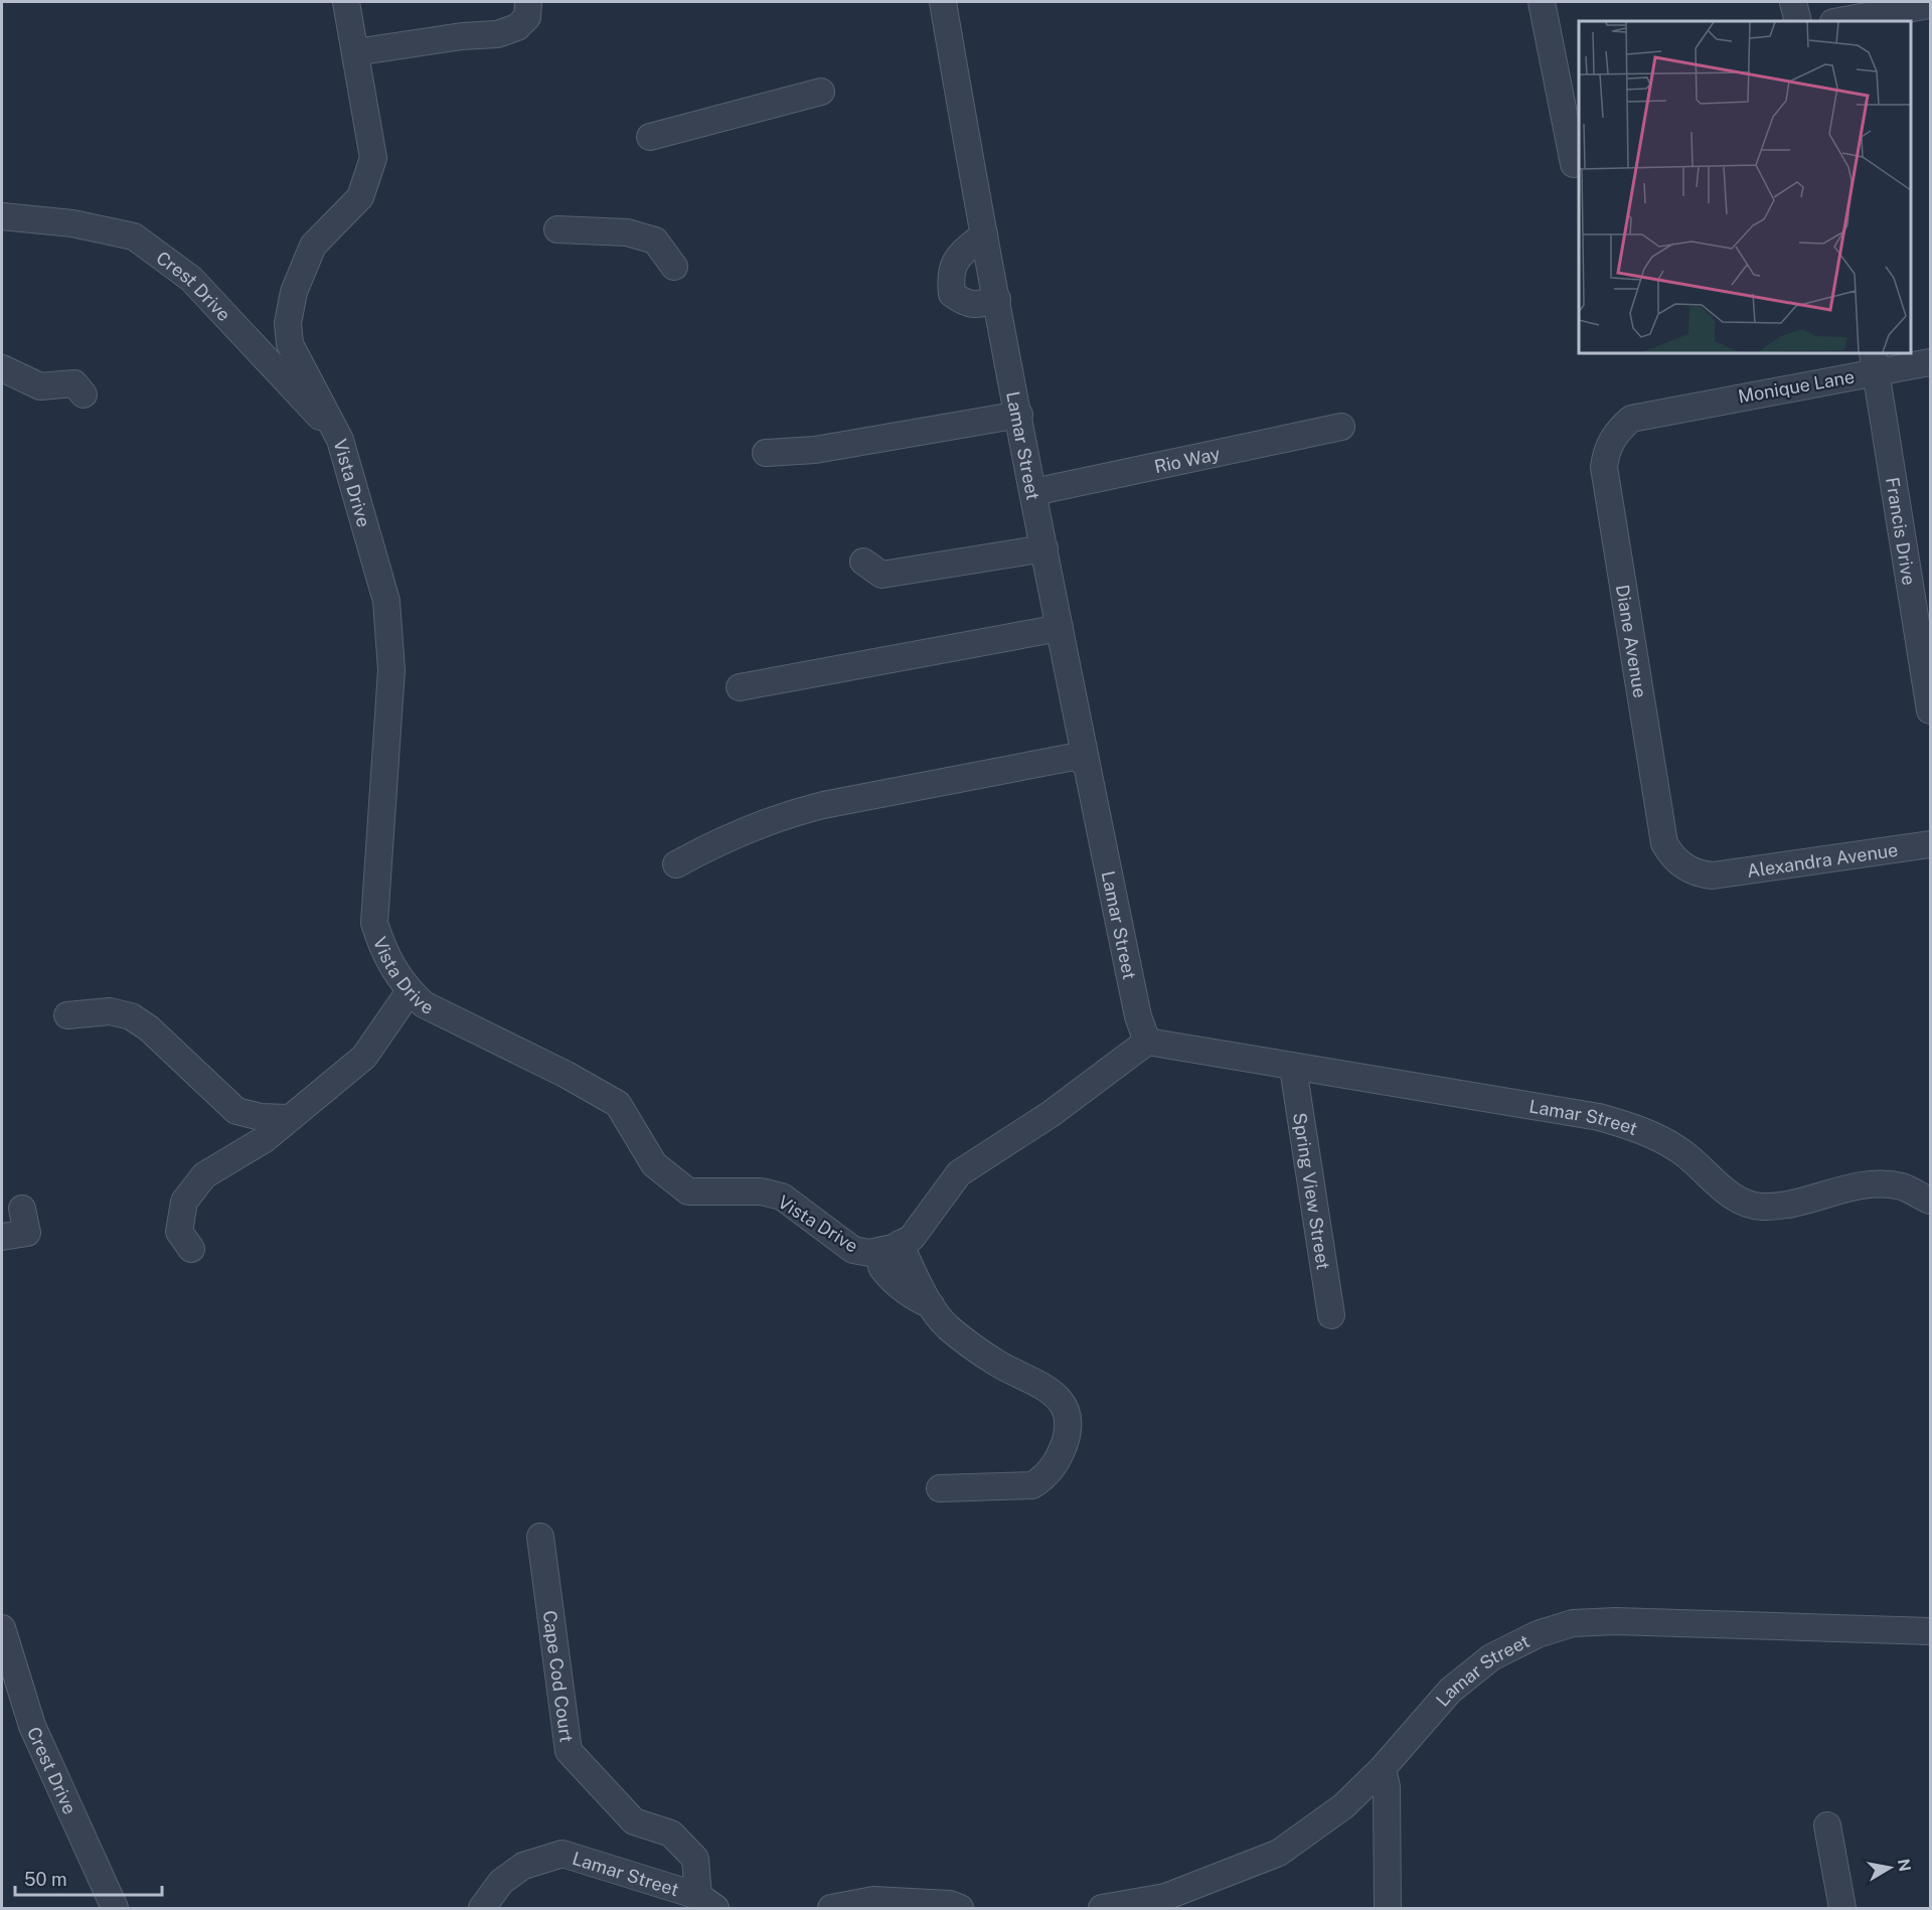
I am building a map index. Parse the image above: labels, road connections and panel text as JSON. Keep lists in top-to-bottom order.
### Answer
{
  "streets": {
    "street": [
      "Crest Drive",
      "Monique Lane",
      "Lamar Street",
      "Rio Way",
      "Vista Drive",
      "Francis Drive",
      "Diane Avenue",
      "Alexandra Avenue",
      "Spring View Street",
      "Cape Cod Court"
    ]
  },
  "crossings": [
    ["Crest Drive", "Vista Drive"],
    ["Monique Lane", "Francis Drive"],
    ["Monique Lane", "Diane Avenue"],
    ["Lamar Street", "Rio Way"],
    ["Lamar Street", "Spring View Street"],
    ["Lamar Street", "Cape Cod Court"],
    ["Diane Avenue", "Alexandra Avenue"]
  ],
  "scale_bar": "50 m",
  "north": "right"
}
